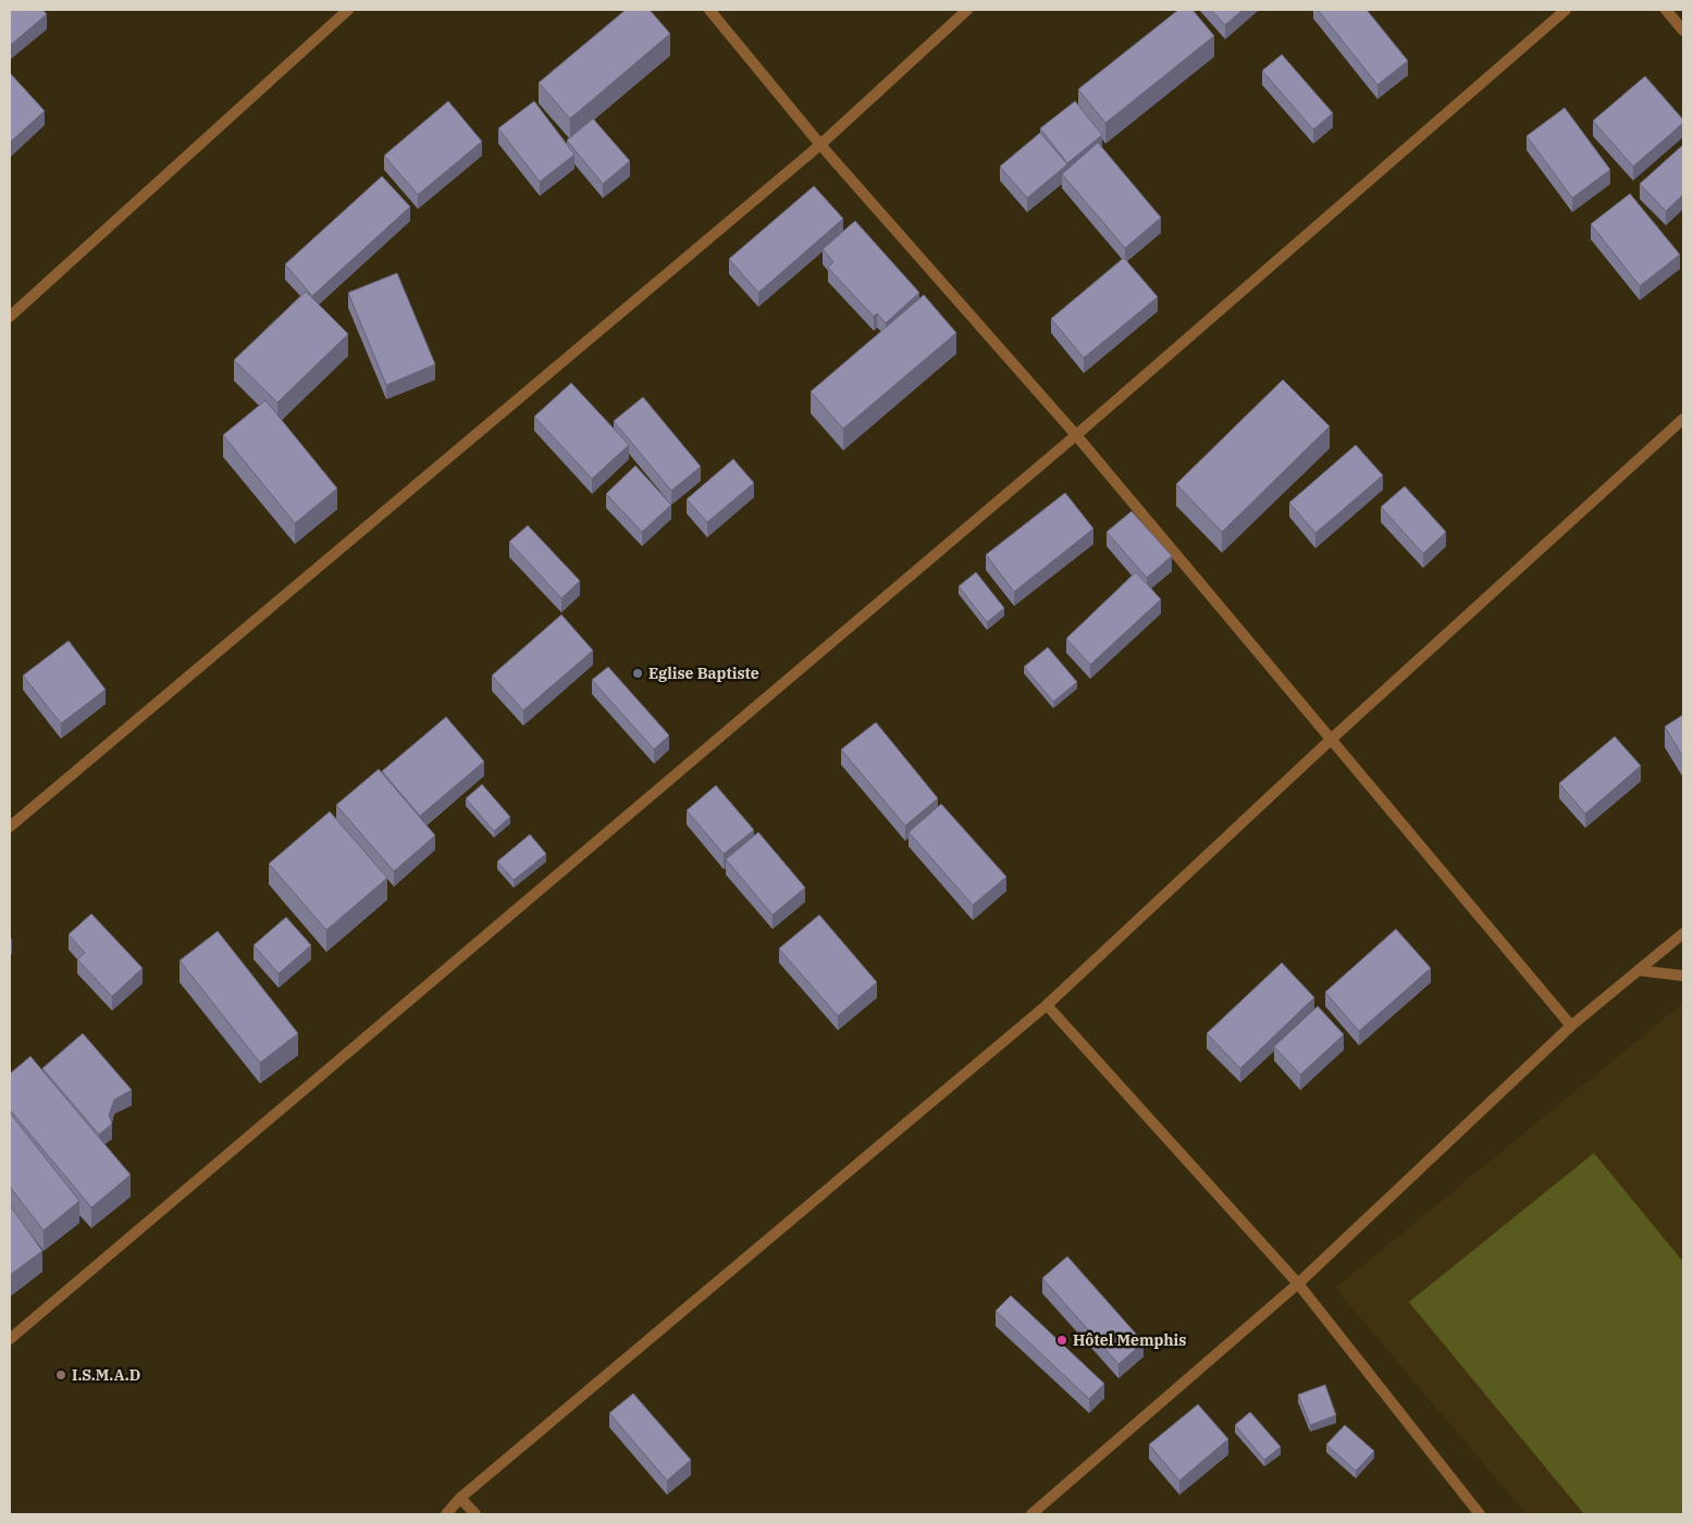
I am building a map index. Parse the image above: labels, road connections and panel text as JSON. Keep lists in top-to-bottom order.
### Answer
{
  "places": ["Eglise Baptiste", "Hôtel Memphis", "I.S.M.A.D"]
}
